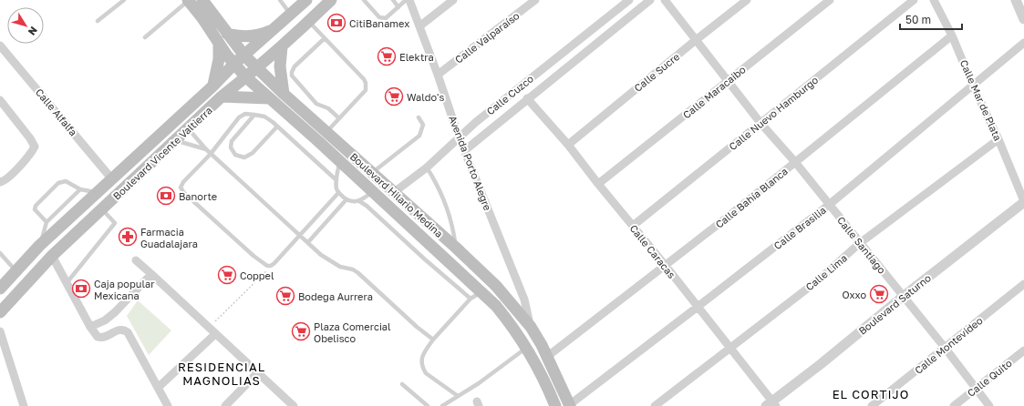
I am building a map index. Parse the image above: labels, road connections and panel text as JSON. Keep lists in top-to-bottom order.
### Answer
{
  "streets": {
    "main road": ["Boulevard Vicente Valtierra", "Boulevard Hilario Medina"],
    "street": [
      "Calle Valparaíso",
      "Calle Sucre",
      "Calle Maracaibo",
      "Calle Cuzco",
      "Calle Mar de Plata",
      "Calle Alfalfa",
      "Calle Nuevo Hamburgo",
      "Avenida Porto Alegre",
      "Calle Bahía Blanca",
      "Calle Brasilia",
      "Calle Santiago",
      "Calle Caracas",
      "Calle Lima",
      "Boulevard Saturno",
      "Calle Montevideo",
      "Calle Quito"
    ]
  },
  "crossings": [
    ["Calle Valparaíso", "Avenida Porto Alegre"],
    ["Calle Sucre", "Calle Santiago"],
    ["Calle Sucre", "Calle Caracas"],
    ["Calle Maracaibo", "Calle Santiago"],
    ["Calle Maracaibo", "Calle Caracas"],
    ["Calle Cuzco", "Avenida Porto Alegre"],
    ["Calle Cuzco", "Boulevard Hilario Medina"],
    ["Calle Cuzco", "Calle Caracas"],
    ["Calle Mar de Plata", "Calle Bahía Blanca"],
    ["Calle Mar de Plata", "Calle Brasilia"],
    ["Calle Mar de Plata", "Calle Lima"],
    ["Calle Mar de Plata", "Boulevard Saturno"],
    ["Calle Alfalfa", "Boulevard Vicente Valtierra"],
    ["Calle Nuevo Hamburgo", "Calle Santiago"],
    ["Calle Nuevo Hamburgo", "Calle Caracas"],
    ["Boulevard Vicente Valtierra", "Boulevard Hilario Medina"],
    ["Avenida Porto Alegre", "Boulevard Hilario Medina"],
    ["Boulevard Hilario Medina", "Calle Bahía Blanca"],
    ["Boulevard Hilario Medina", "Calle Brasilia"],
    ["Calle Bahía Blanca", "Calle Santiago"],
    ["Calle Bahía Blanca", "Calle Caracas"],
    ["Calle Brasilia", "Calle Santiago"],
    ["Calle Brasilia", "Calle Caracas"],
    ["Calle Santiago", "Calle Lima"],
    ["Calle Santiago", "Boulevard Saturno"],
    ["Calle Santiago", "Calle Montevideo"],
    ["Calle Santiago", "Calle Quito"],
    ["Calle Caracas", "Calle Lima"],
    ["Calle Caracas", "Boulevard Saturno"]
  ],
  "districts": ["RESIDENCIAL MAGNOLIAS", "EL CORTIJO"],
  "places": {
    "bank": ["CitiBanamex", "Banorte", "Caja popular Mexicana"],
    "supermarket": [
      "Elektra",
      "Waldo's",
      "Coppel",
      "Oxxo",
      "Bodega Aurrera",
      "Plaza Comercial Obelisco"
    ],
    "pharmacy": ["Farmacia Guadalajara"]
  },
  "scale_bar": "50 m",
  "north": "bottom right"
}
